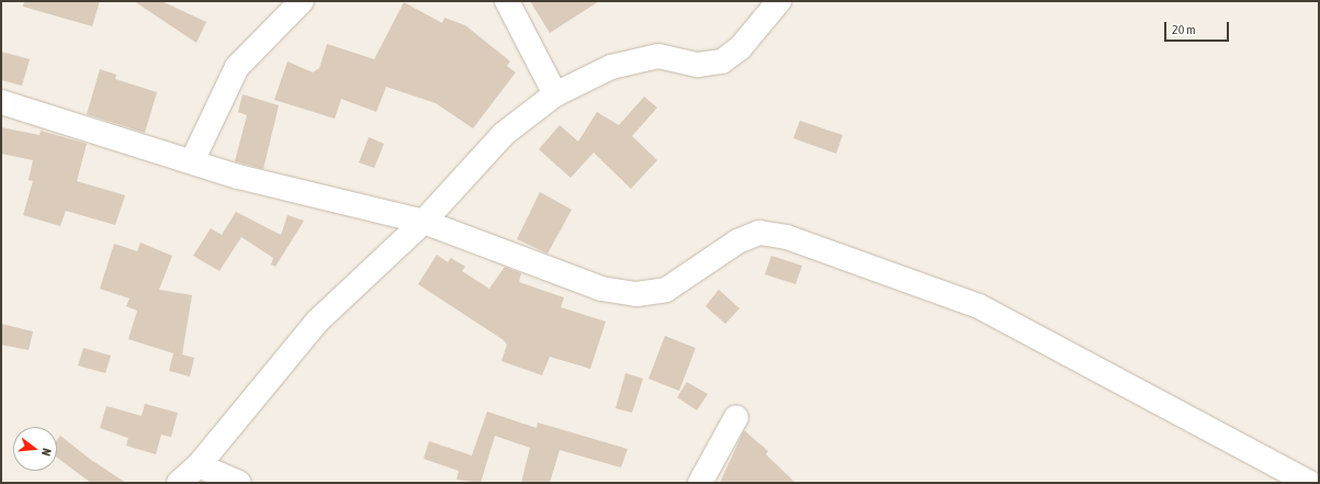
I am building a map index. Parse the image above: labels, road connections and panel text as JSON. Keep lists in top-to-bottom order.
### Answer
{
  "scale_bar": "20 m",
  "north": "right"
}
